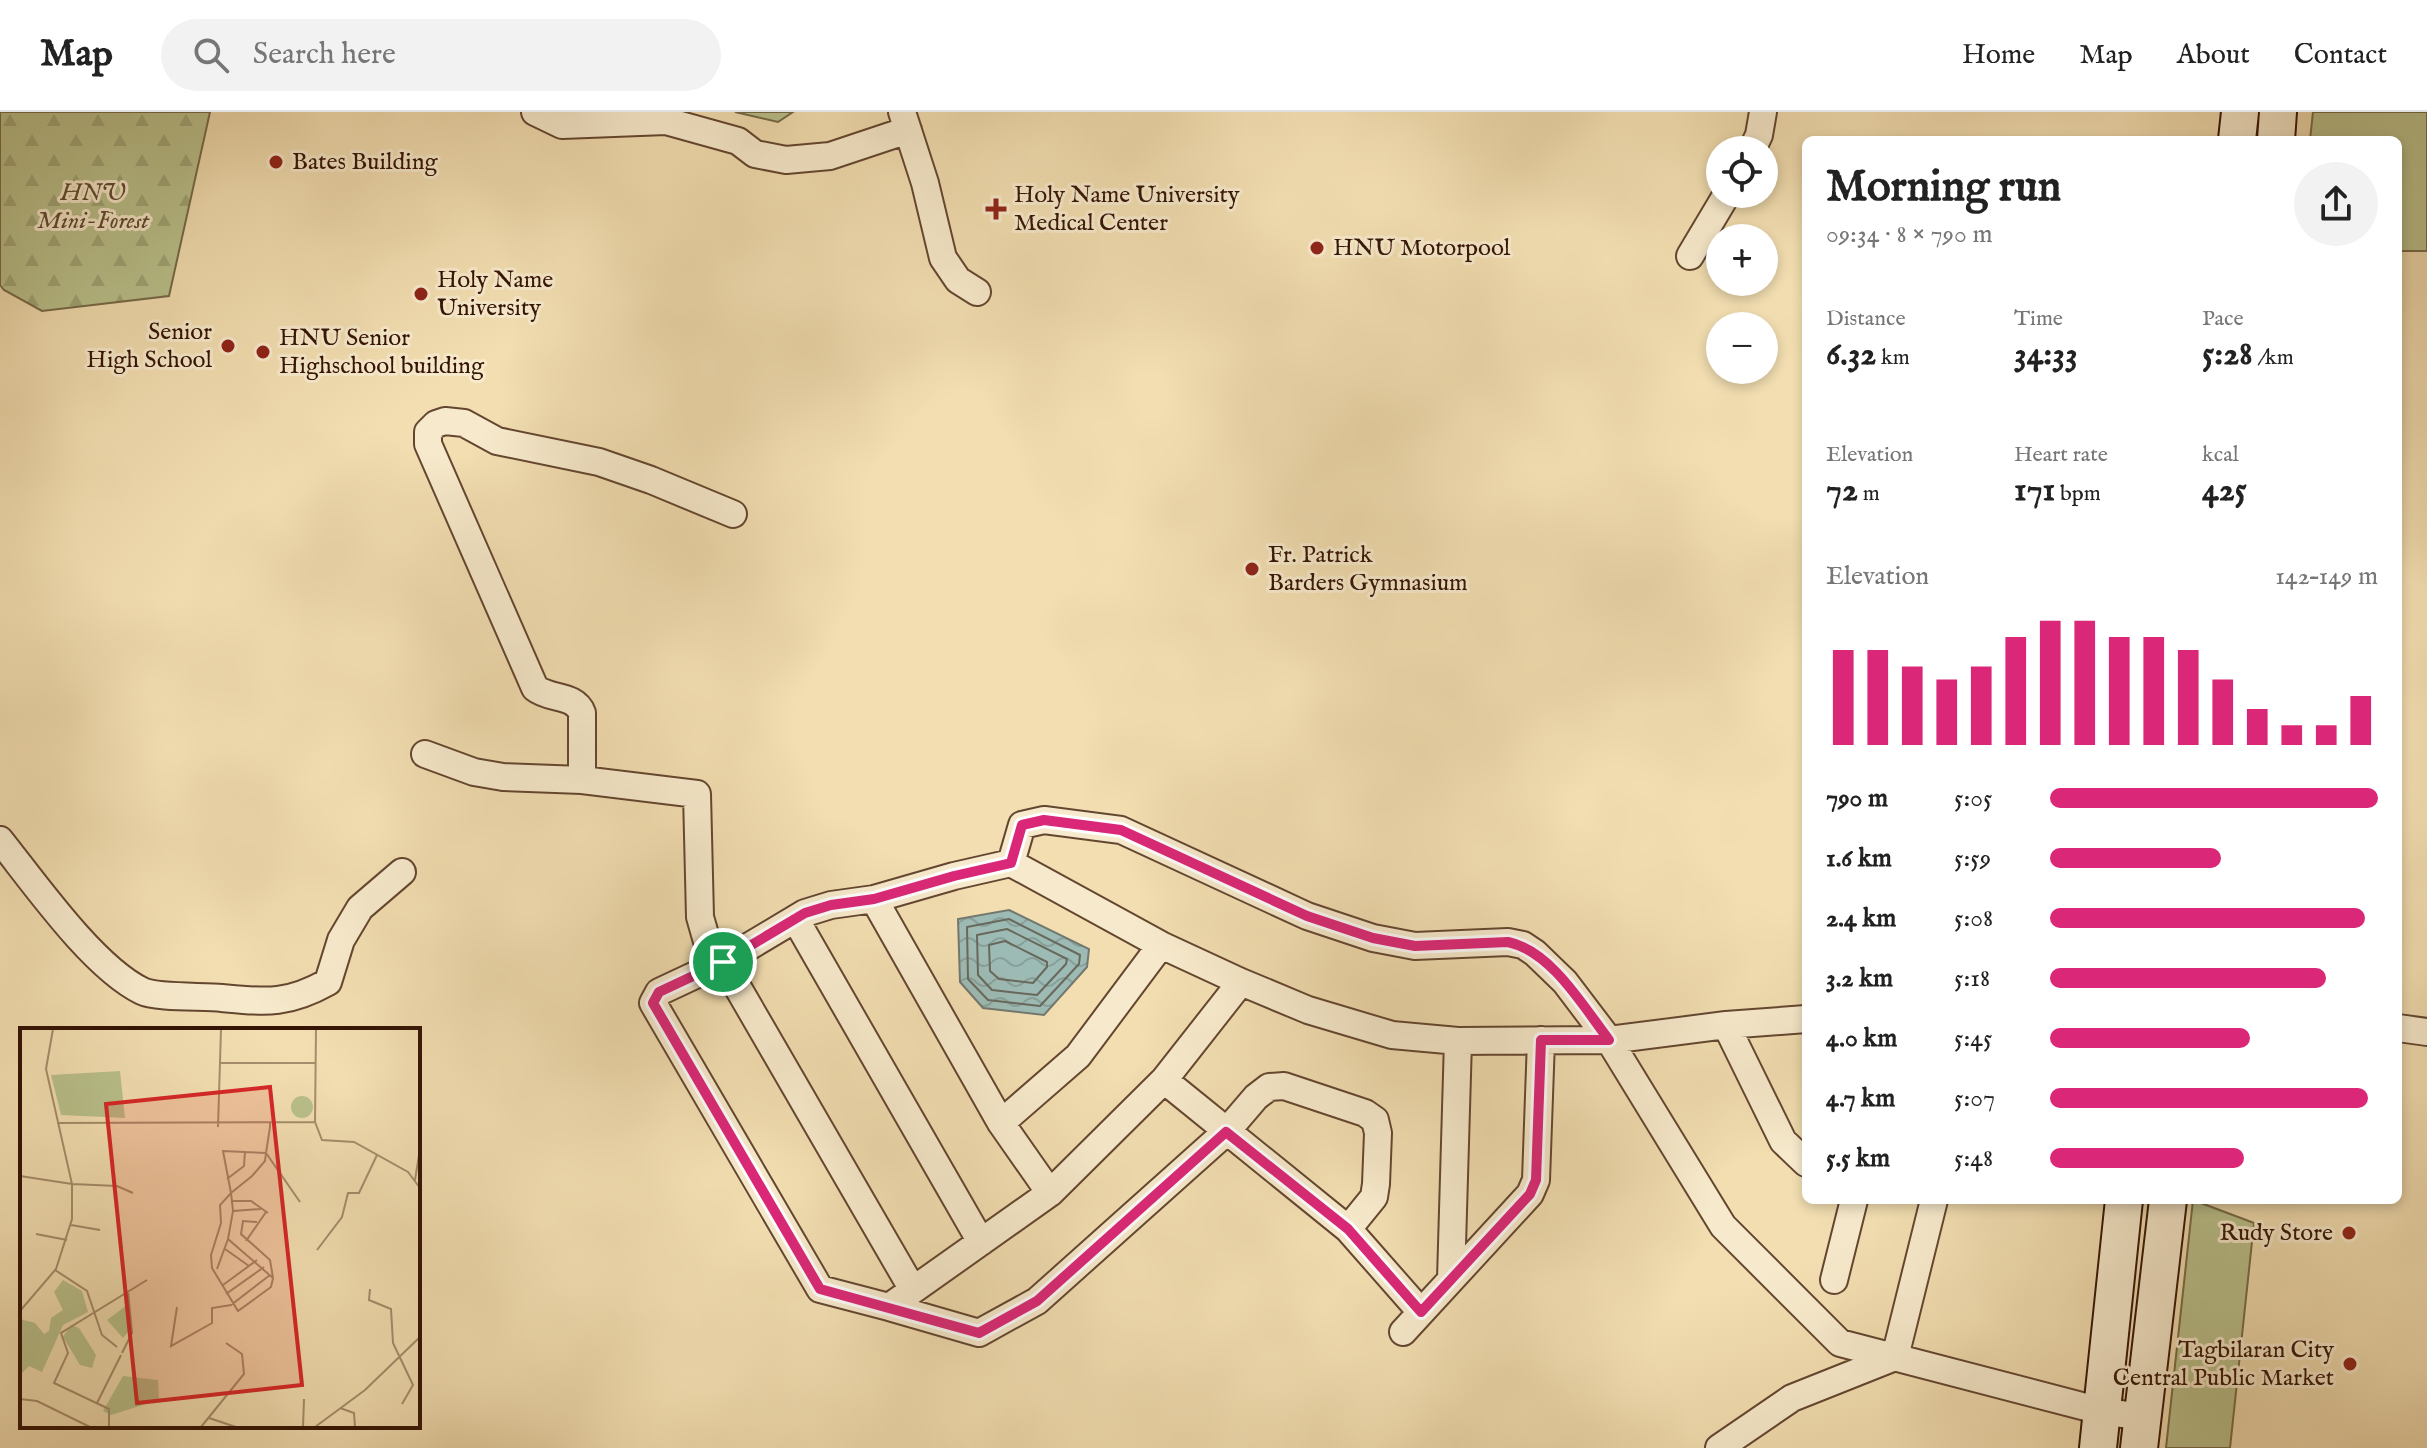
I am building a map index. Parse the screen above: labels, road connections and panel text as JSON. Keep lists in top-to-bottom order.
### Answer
{
  "parks": ["HNU Mini-Forest"],
  "places": {
    "other": [
      "Bates Building",
      "HNU Motorpool",
      "Holy Name University",
      "Senior High School",
      "HNU Senior Highschool building",
      "Fr. Patrick Barders Gymnasium",
      "Rudy Store",
      "Tagbilaran City Central Public Market"
    ],
    "health": ["Holy Name University Medical Center"]
  },
  "page": {
    "header": "Map",
    "search": "Search here",
    "nav": [
      "Home",
      "Map",
      "About",
      "Contact"
    ],
    "map_buttons": ["+", "−"],
    "heading": ["Morning run", "09:34 · 8 × 790 m"],
    "stats": [
      ["Distance", "6.32 km"],
      ["Time", "34:33"],
      ["Pace", "5:28 /km"],
      ["Elevation", "72 m"],
      ["Heart rate", "171 bpm"],
      ["kcal", "425"]
    ],
    "chart": ["Elevation", "142–149 m"],
    "list": [
      {
        "name": "790 m",
        "note": "5:05"
      },
      {
        "name": "1.6 km",
        "note": "5:59"
      },
      {
        "name": "2.4 km",
        "note": "5:08"
      },
      {
        "name": "3.2 km",
        "note": "5:18"
      },
      {
        "name": "4.0 km",
        "note": "5:45"
      },
      {
        "name": "4.7 km",
        "note": "5:07"
      },
      {
        "name": "5.5 km",
        "note": "5:48"
      }
    ]
  }
}
